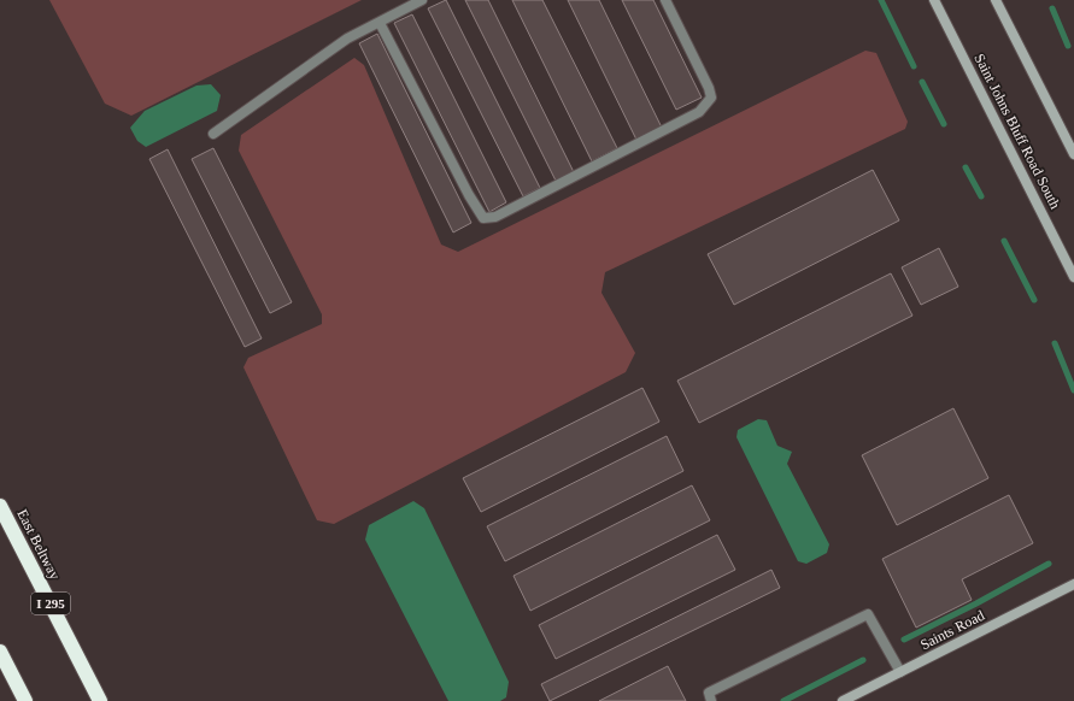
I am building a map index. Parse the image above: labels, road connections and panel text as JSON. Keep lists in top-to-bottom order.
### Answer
{
  "streets": {
    "highway": ["East Beltway", "I 295"],
    "main road": ["Saint Johns Bluff Road South", "Saints Road"]
  }
}
